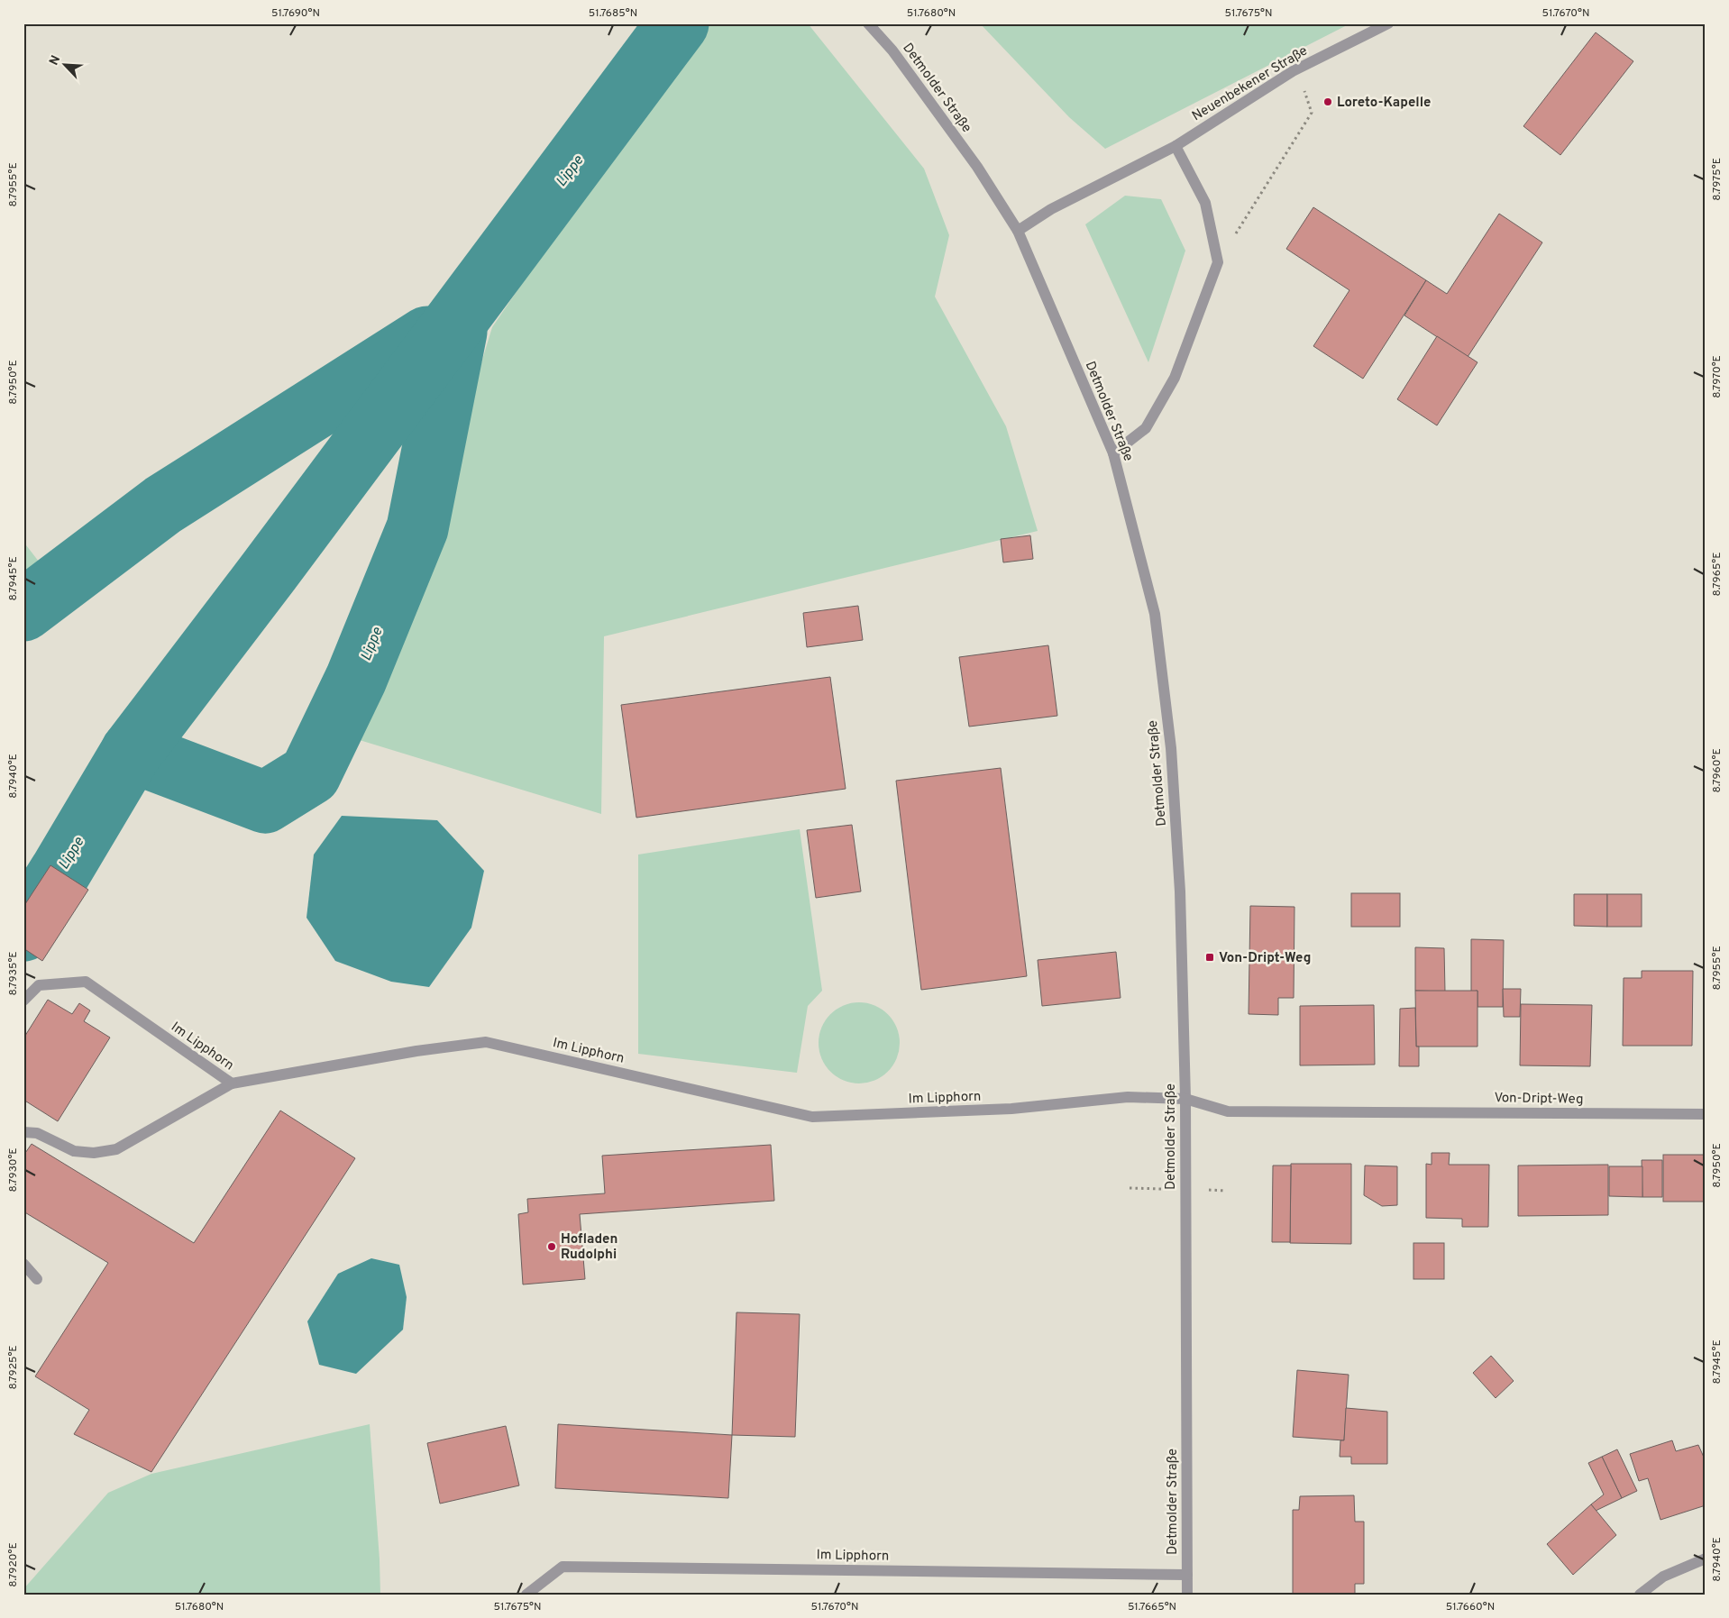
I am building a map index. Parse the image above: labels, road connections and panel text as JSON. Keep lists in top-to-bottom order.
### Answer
{
  "streets": {
    "street": [
      "Neuenbekener Straße",
      "Detmolder Straße",
      "Im Lipphorn",
      "Von-Dript-Weg"
    ]
  },
  "crossings": [
    ["Neuenbekener Straße", "Detmolder Straße"],
    ["Detmolder Straße", "Im Lipphorn"],
    ["Detmolder Straße", "Von-Dript-Weg"],
    ["Im Lipphorn", "Von-Dript-Weg"]
  ],
  "water": ["Lippe"],
  "places": {
    "other": ["Loreto-Kapelle", "Hofladen Rudolphi"],
    "transit": ["Von-Dript-Weg"]
  },
  "north": "top left",
  "coordinates": [
    "51.7690°N",
    "51.7685°N",
    "51.7680°N",
    "51.7675°N",
    "51.7670°N",
    "8.7975°E",
    "8.7955°E",
    "8.7970°E",
    "8.7950°E",
    "8.7965°E",
    "8.7945°E",
    "8.7960°E",
    "8.7940°E",
    "8.7935°E",
    "8.7930°E",
    "8.7925°E",
    "8.7920°E",
    "51.7665°N",
    "51.7660°N"
  ]
}
